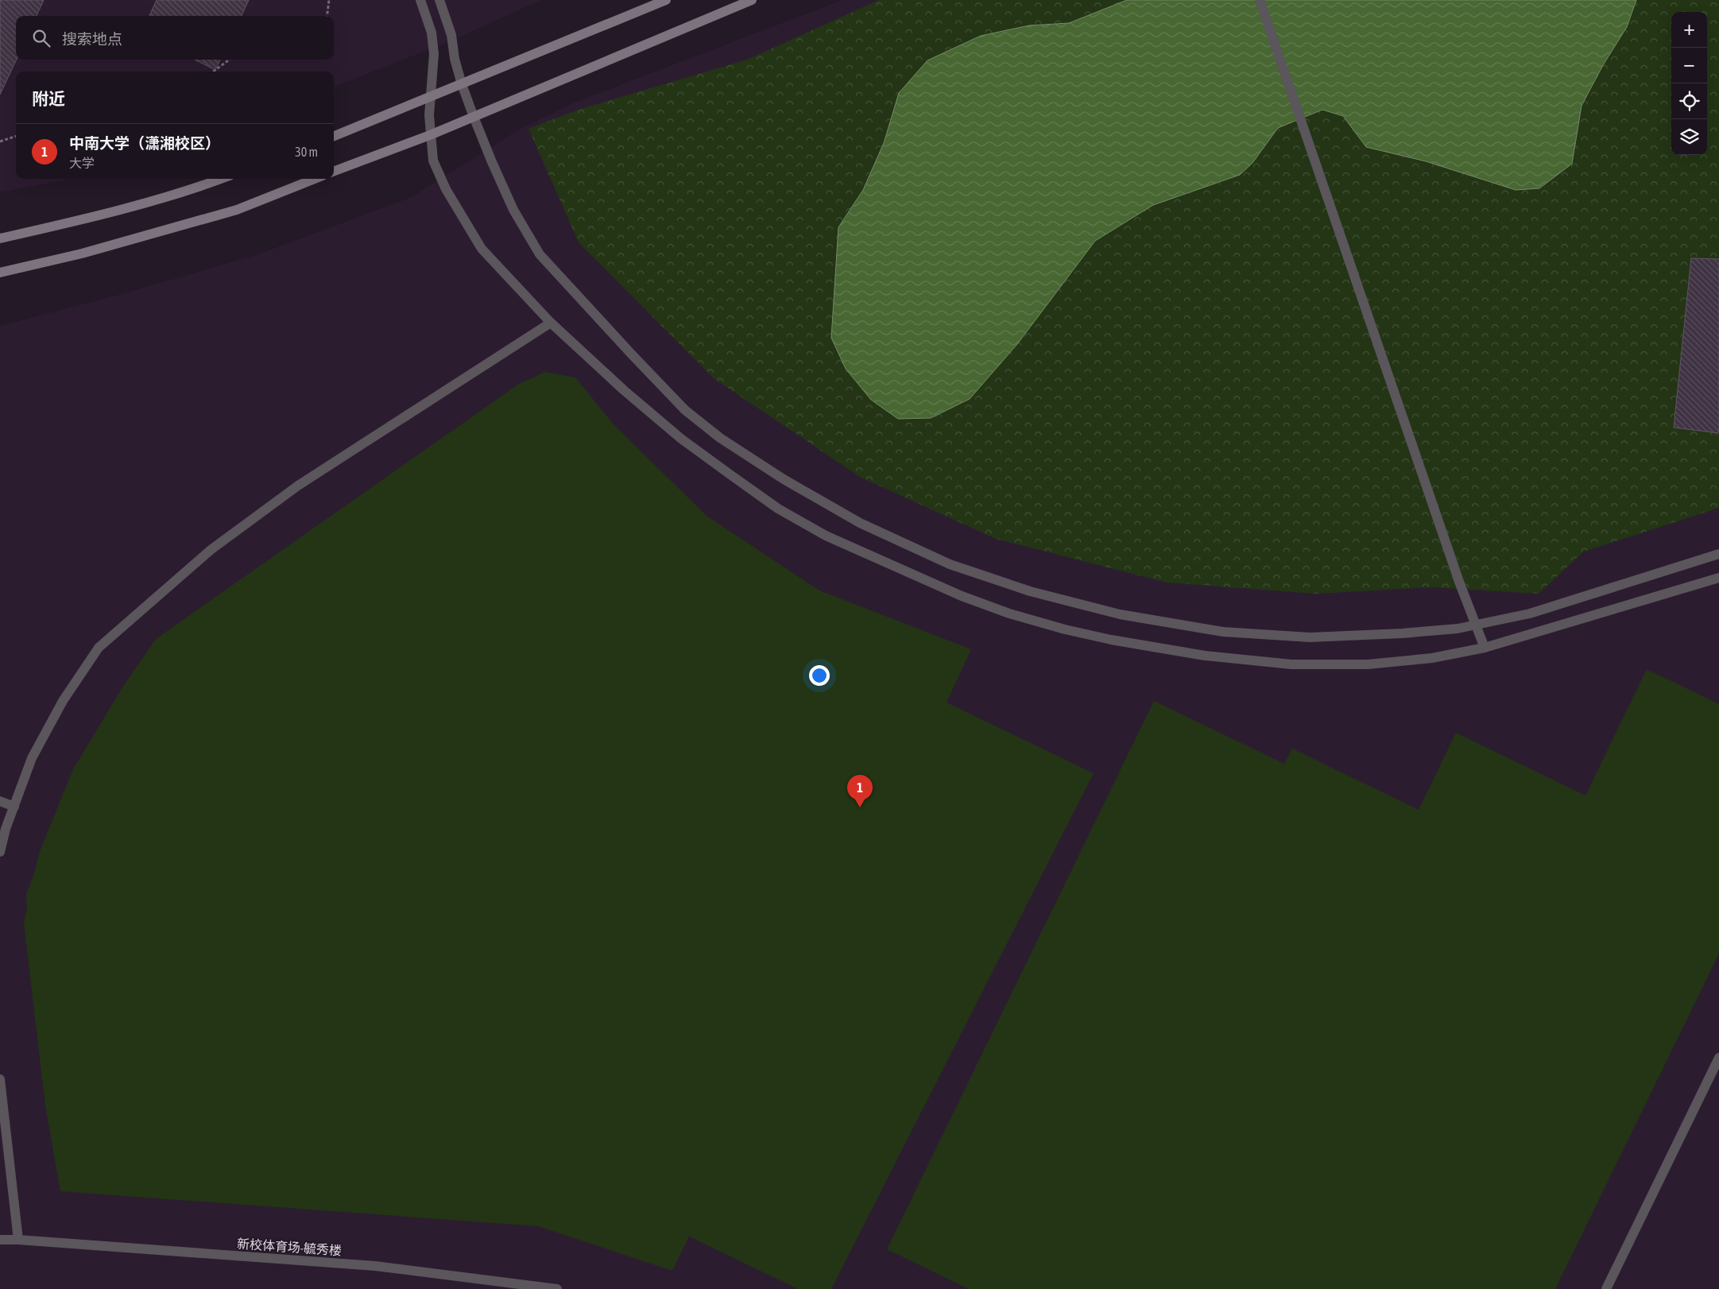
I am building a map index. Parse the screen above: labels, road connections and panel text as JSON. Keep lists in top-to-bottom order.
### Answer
{
  "streets": {
    "street": ["新校体育场-毓秀楼"]
  },
  "page": {
    "map_buttons": ["+", "−"],
    "search": "搜索地点",
    "heading": "附近",
    "list": [
      {
        "mark": "1",
        "name": "中南大学（潇湘校区）",
        "note": "大学",
        "value": "30 m"
      }
    ],
    "pins": "1"
  }
}
